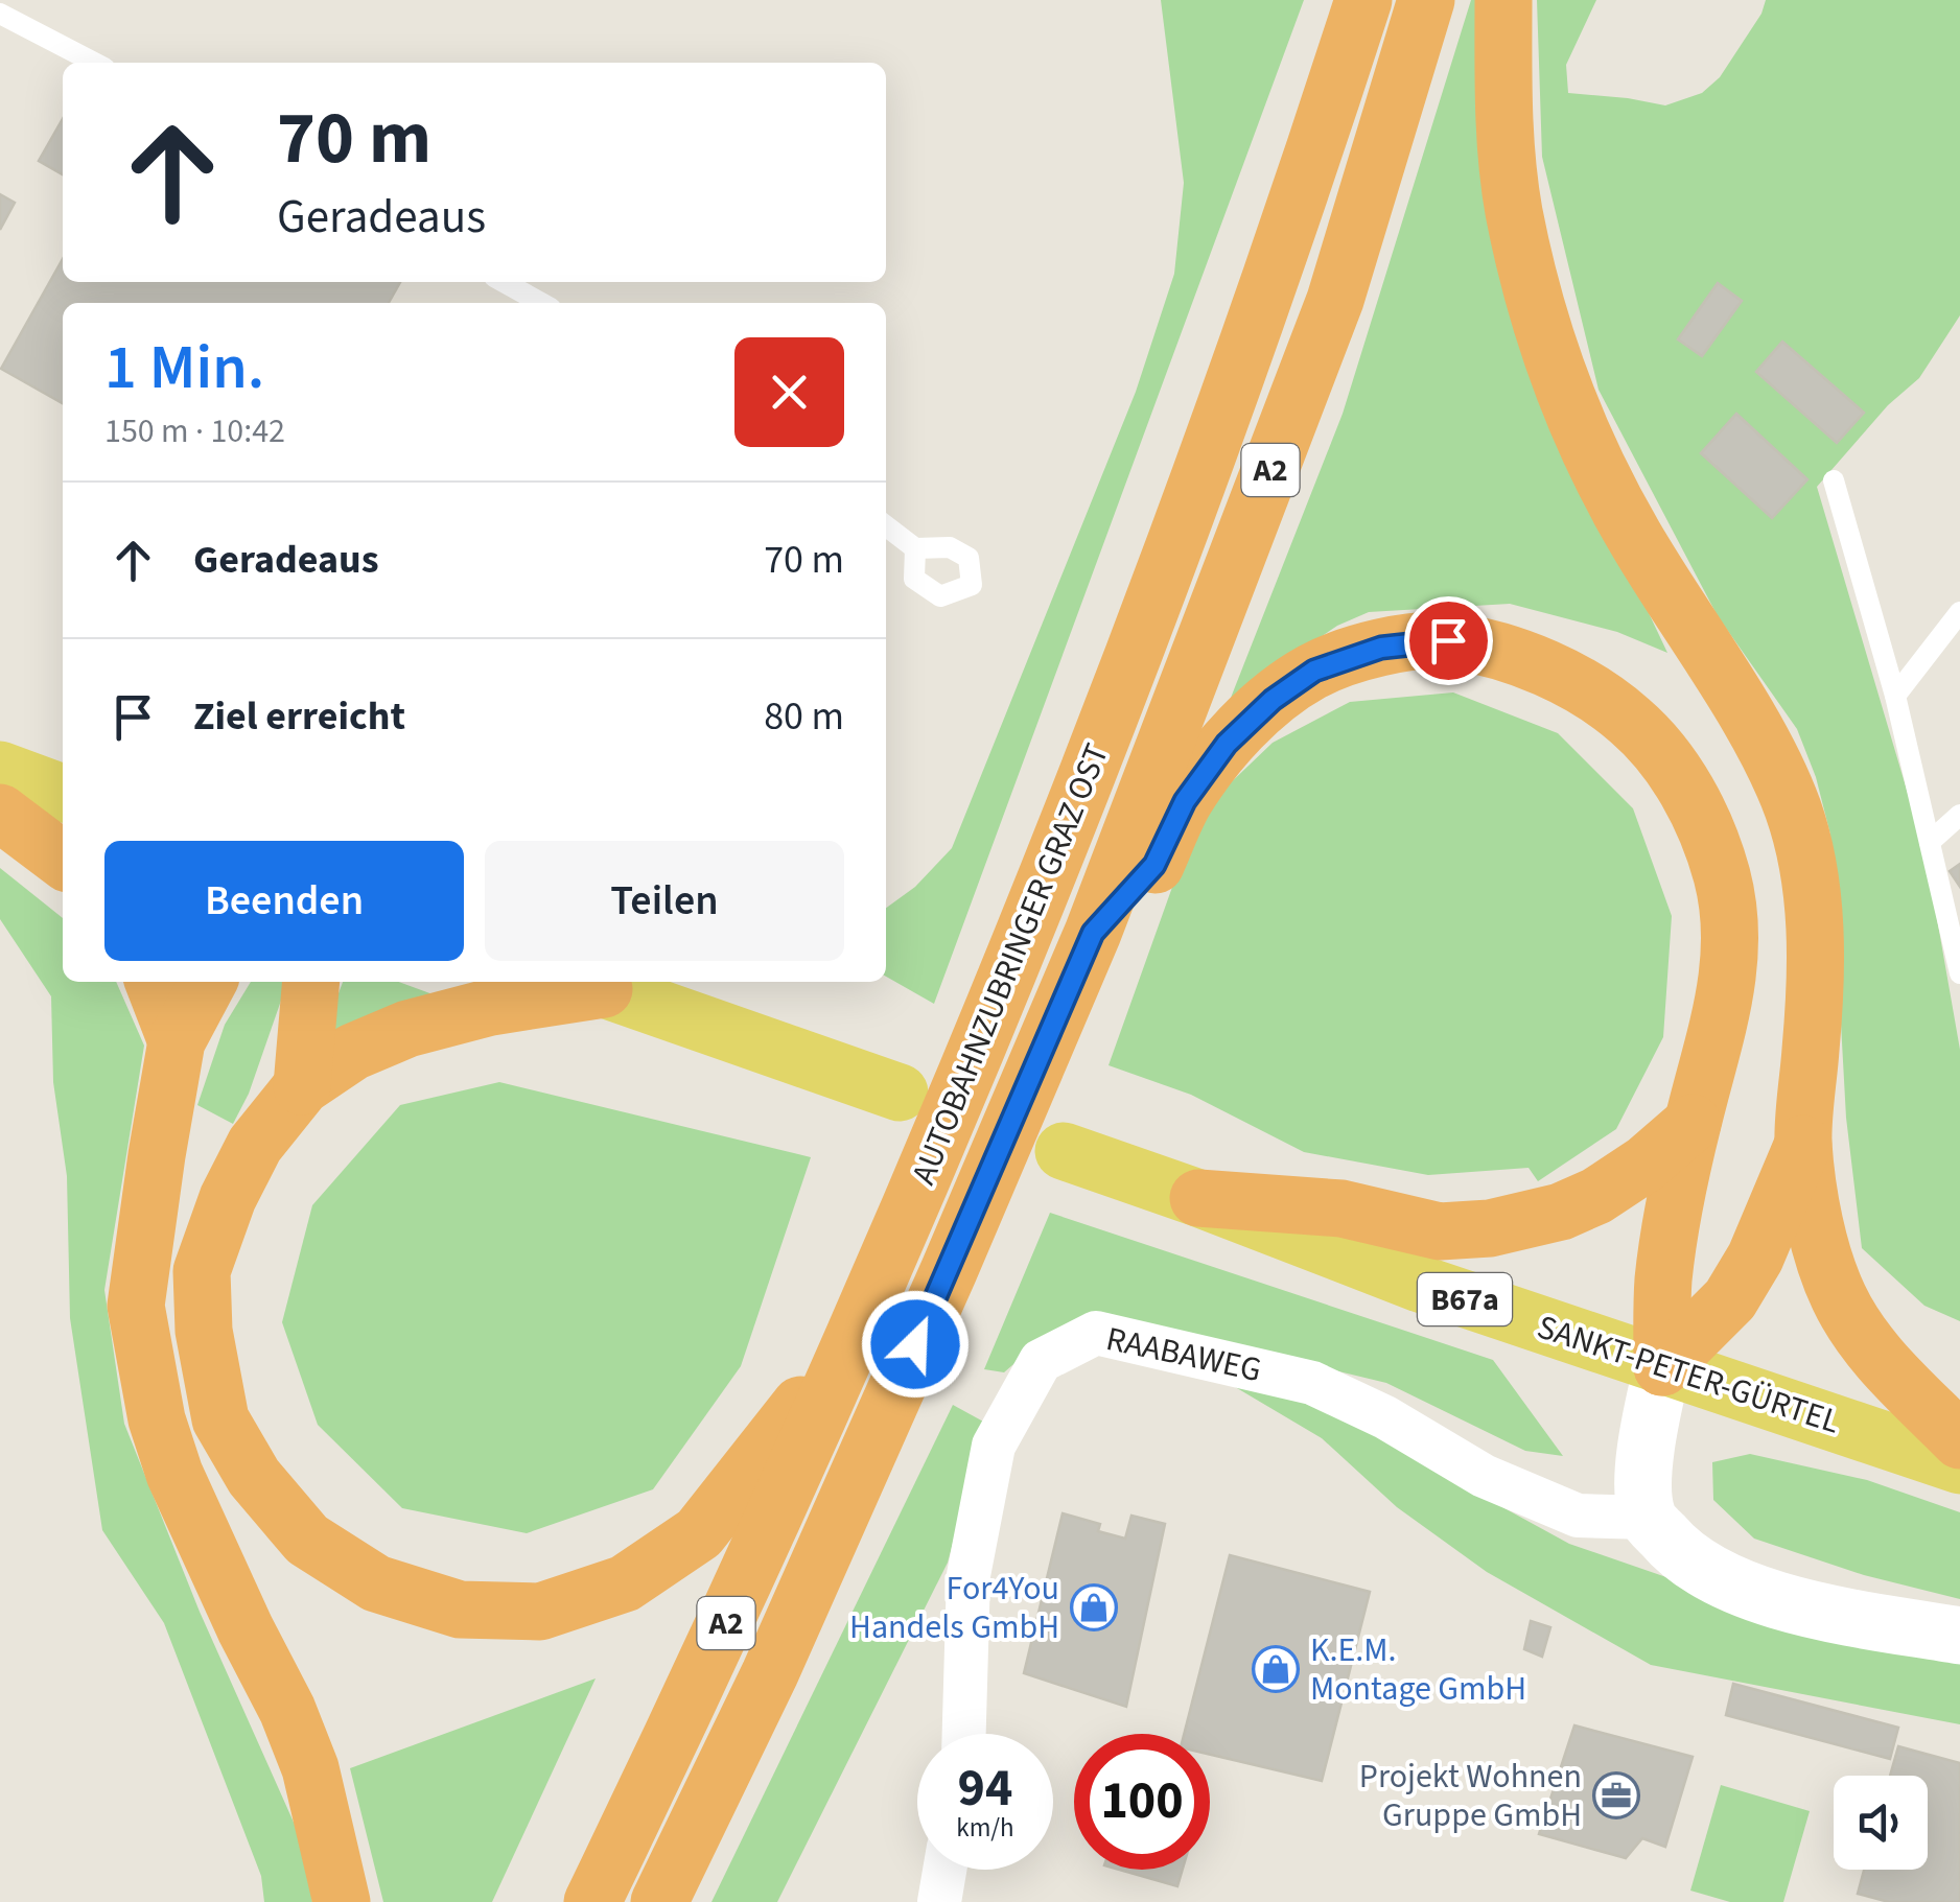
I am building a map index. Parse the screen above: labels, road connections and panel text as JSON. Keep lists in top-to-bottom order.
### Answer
{
  "streets": {
    "highway": ["A2", "AUTOBAHNZUBRINGER GRAZ OST"],
    "main road": ["B67a", "SANKT-PETER-GÜRTEL"],
    "street": ["RAABAWEG"]
  },
  "places": {
    "shop": ["For4You Handels GmbH", "K.E.M. Montage GmbH"],
    "office": ["Projekt Wohnen Gruppe GmbH"]
  },
  "page": {
    "turn": ["70 m", "Geradeaus"],
    "heading": ["1 Min.", "150 m · 10:42"],
    "list": [
      {
        "name": "Geradeaus",
        "value": "70 m"
      },
      {
        "name": "Ziel erreicht",
        "value": "80 m"
      }
    ],
    "buttons": ["Beenden", "Teilen"],
    "speed": "94 km/h",
    "limit": "100"
  }
}
